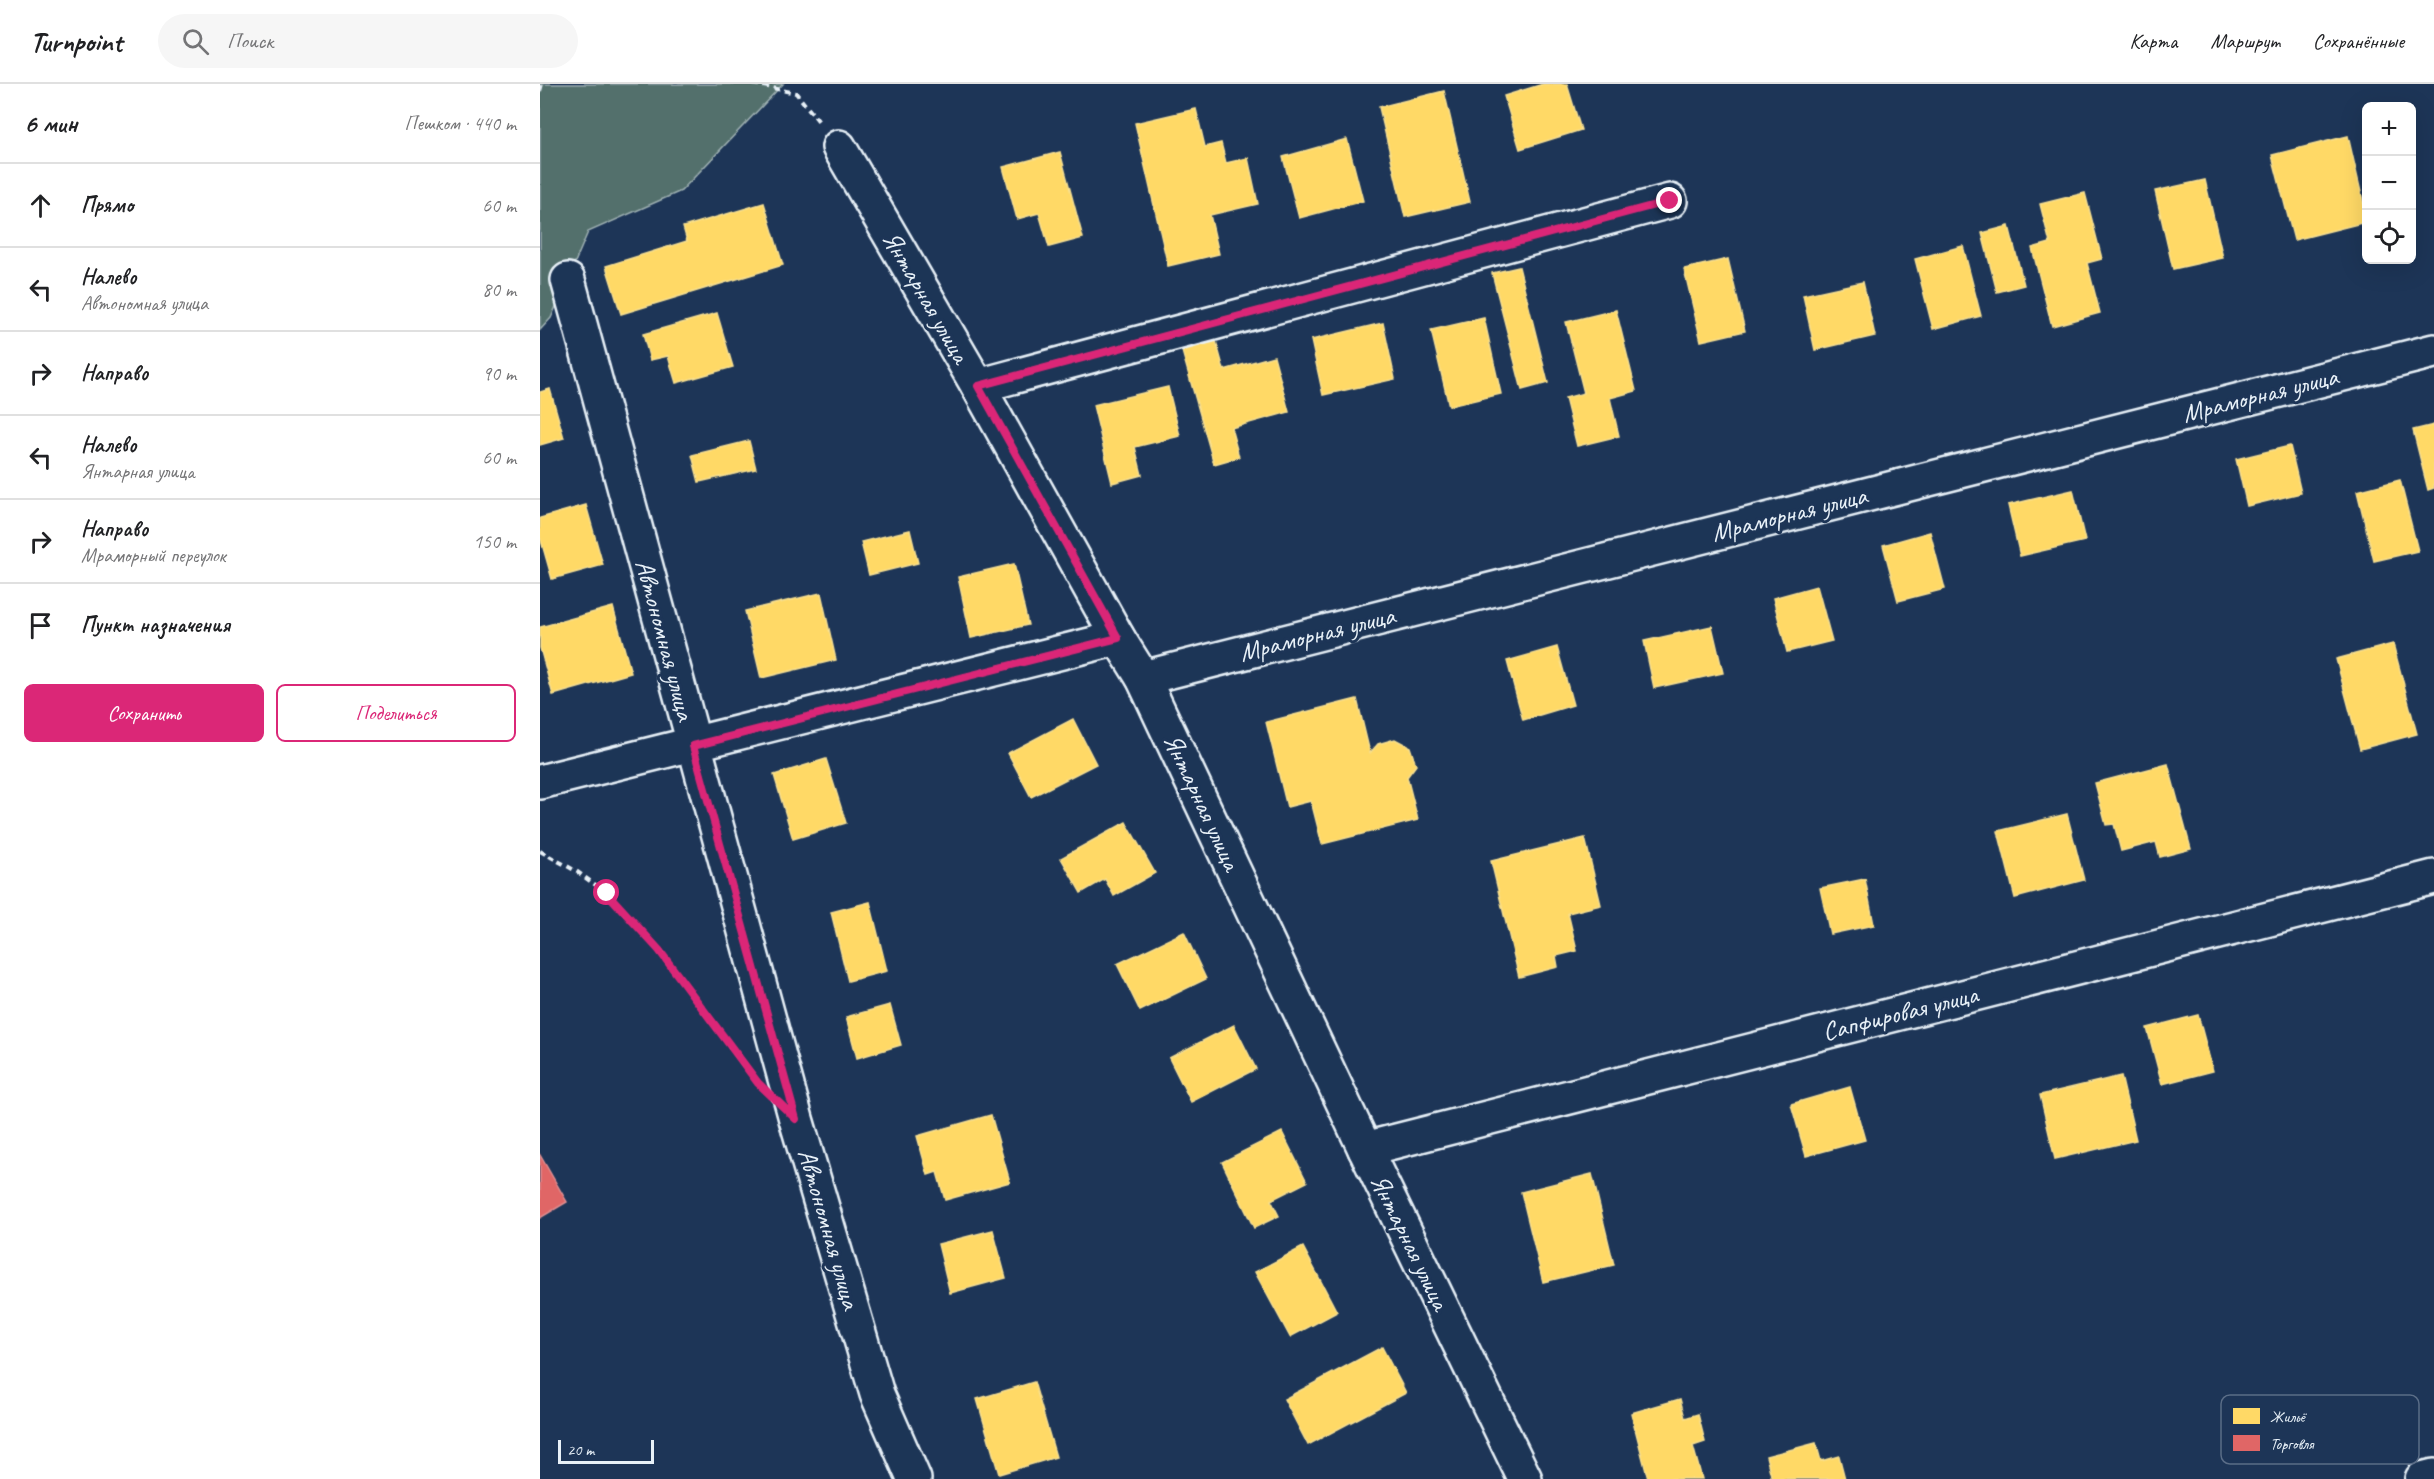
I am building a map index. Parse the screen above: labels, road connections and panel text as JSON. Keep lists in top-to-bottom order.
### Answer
{
  "streets": {
    "street": [
      "Янтарная улица",
      "Мраморная улица",
      "Автономная улица",
      "Сапфировая улица"
    ]
  },
  "crossings": [
    ["Янтарная улица", "Мраморная улица"],
    ["Янтарная улица", "Сапфировая улица"]
  ],
  "legend": ["Жильё", "Торговля"],
  "scale_bar": "20 m",
  "page": {
    "header": "Turnpoint",
    "search": "Поиск",
    "nav": ["Карта", "Маршрут", "Сохранённые"],
    "heading": ["6 мин", "Пешком · 440 m"],
    "map_buttons": ["+", "−"],
    "list": [
      ["Прямо", "60 m"],
      ["Налево", "Автономная улица", "80 m"],
      ["Направо", "90 m"],
      ["Налево", "Янтарная улица", "60 m"],
      ["Направо", "Мраморный переулок", "150 m"],
      "Пункт назначения"
    ],
    "buttons": ["Сохранить", "Поделиться"],
    "scale": "20 m"
  }
}
